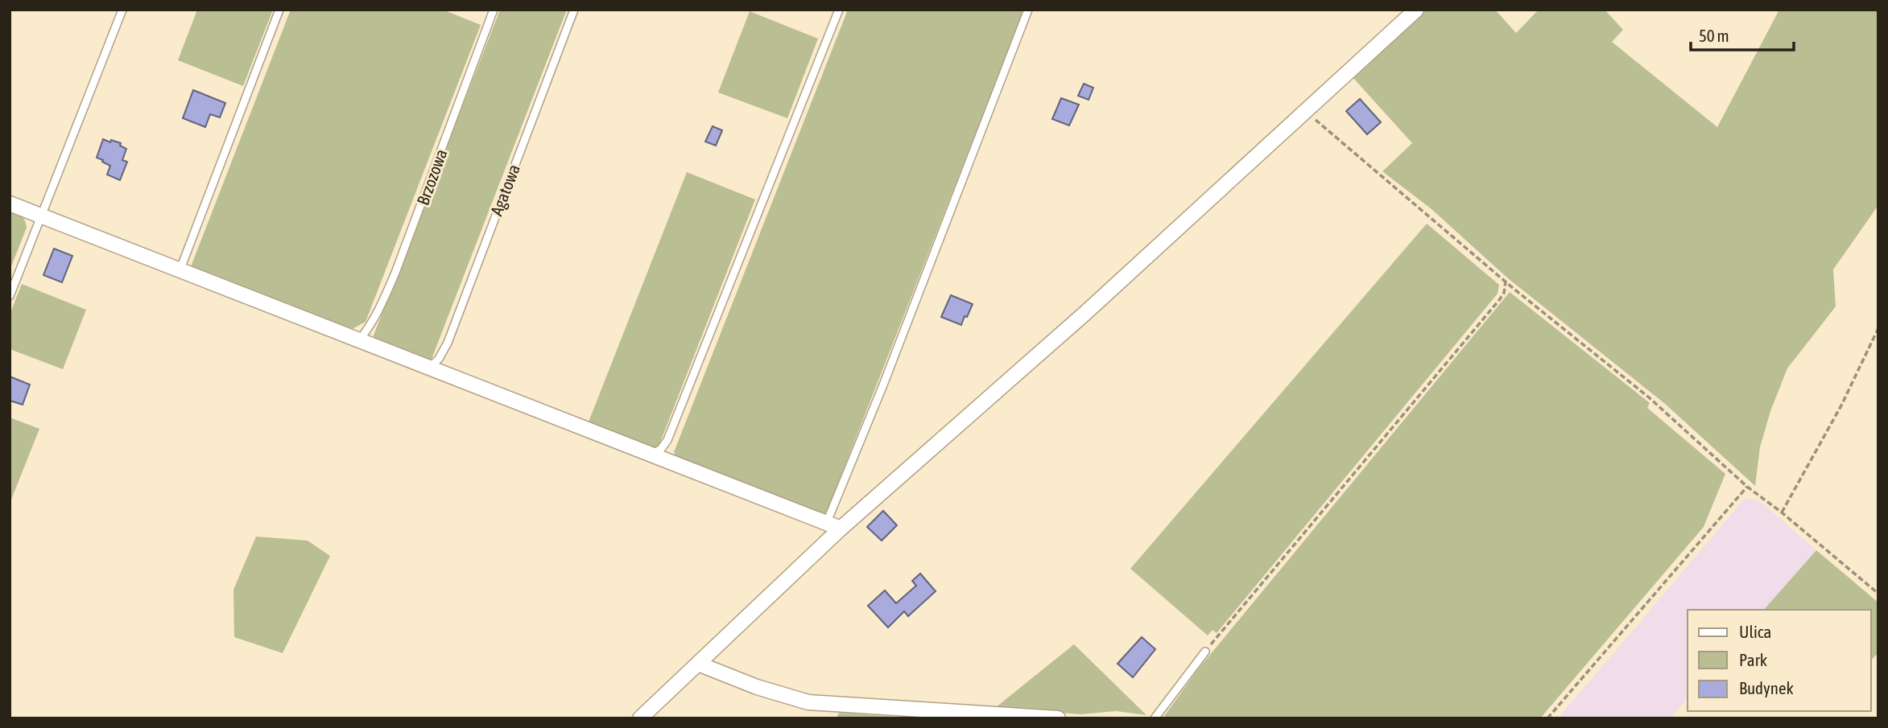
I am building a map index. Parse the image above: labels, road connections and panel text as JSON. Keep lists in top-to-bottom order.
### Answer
{
  "streets": {
    "lane": ["Brzozowa", "Agatowa"]
  },
  "legend": ["Ulica", "Park", "Budynek"],
  "scale_bar": "50 m"
}
